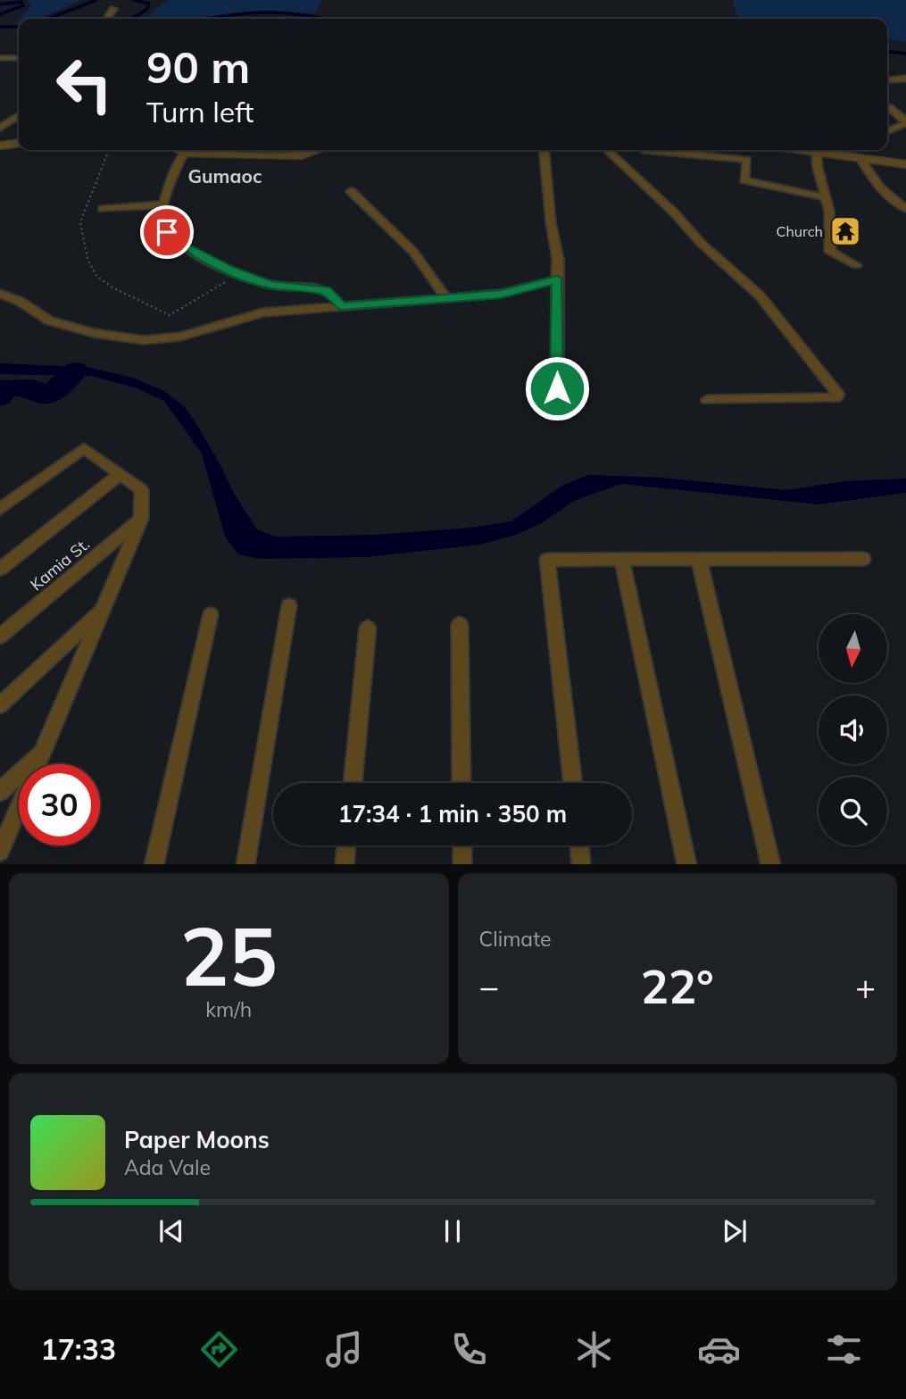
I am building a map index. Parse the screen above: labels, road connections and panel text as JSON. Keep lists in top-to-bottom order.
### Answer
{
  "streets": {
    "street": ["Kamia St."]
  },
  "districts": ["Gumaoc"],
  "places": {
    "temple": ["Church"]
  },
  "north": "bottom",
  "page": {
    "turn": ["90 m", "Turn left"],
    "limit": "30",
    "trip": "17:34 · 1 min · 350 m",
    "tile": [
      ["25", "km/h"],
      "Climate"
    ],
    "heat": ["−", "22°", "+"],
    "song": ["Paper Moons", "Ada Vale"],
    "tabs": "17:33"
  }
}
